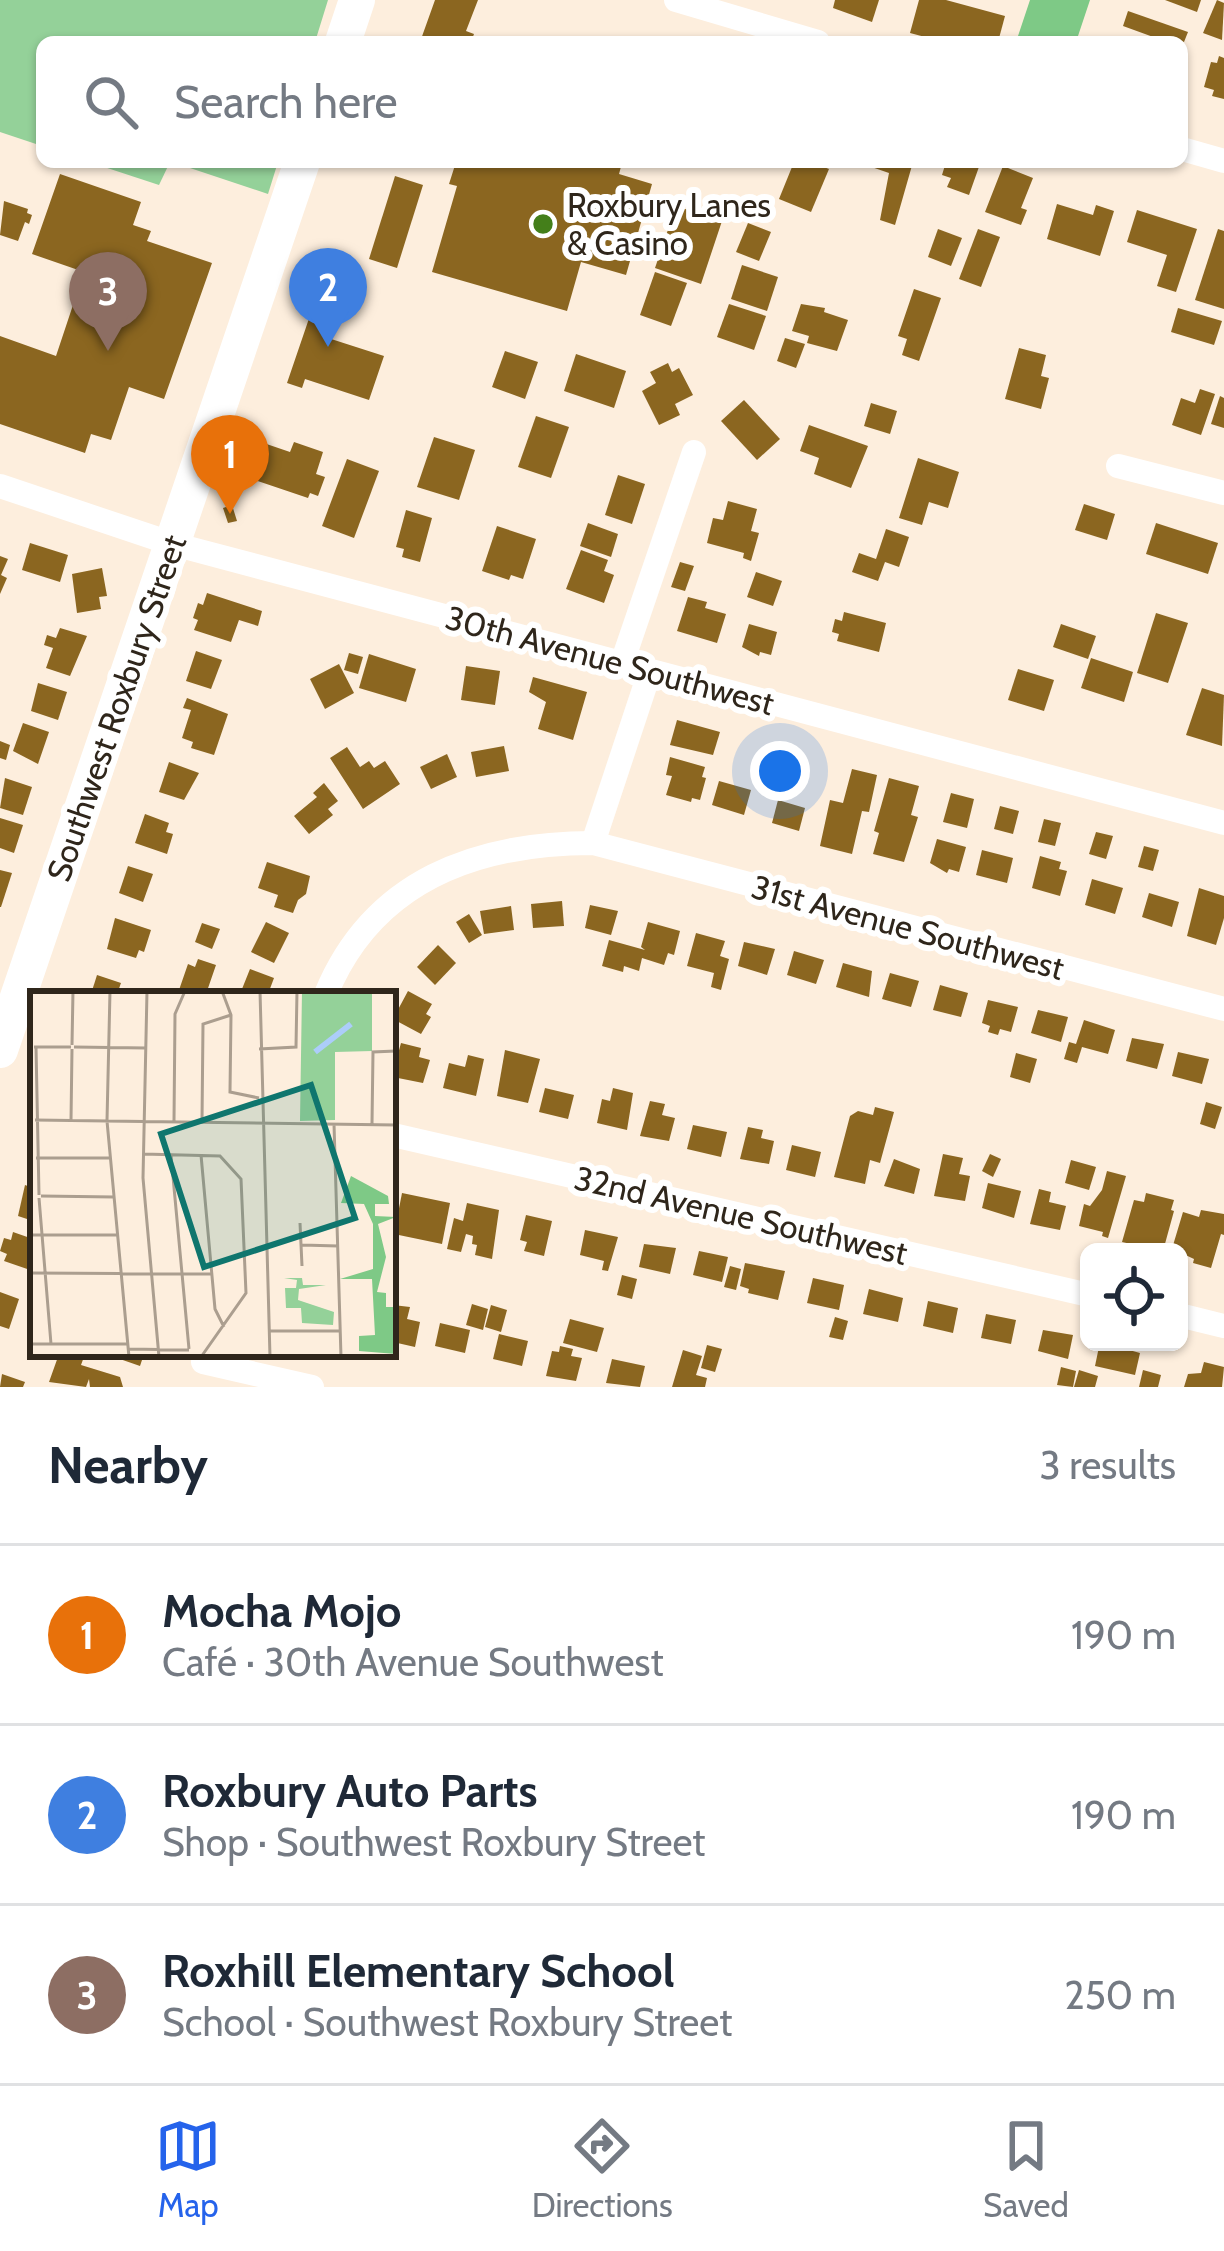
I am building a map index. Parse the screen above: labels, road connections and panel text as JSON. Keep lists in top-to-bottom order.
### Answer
{
  "streets": {
    "main road": ["Southwest Roxbury Street"],
    "street": ["30th Avenue Southwest", "31st Avenue Southwest", "32nd Avenue Southwest"]
  },
  "crossings": [
    ["30th Avenue Southwest", "Southwest Roxbury Street"]
  ],
  "places": ["Roxbury Lanes & Casino"],
  "page": {
    "search": "Search here",
    "pins": ["2", "3", "1"],
    "heading": ["Nearby", "3 results"],
    "list": [
      {
        "mark": "1",
        "name": "Mocha Mojo",
        "note": "Café · 30th Avenue Southwest",
        "value": "190 m"
      },
      {
        "mark": "2",
        "name": "Roxbury Auto Parts",
        "note": "Shop · Southwest Roxbury Street",
        "value": "190 m"
      },
      {
        "mark": "3",
        "name": "Roxhill Elementary School",
        "note": "School · Southwest Roxbury Street",
        "value": "250 m"
      }
    ],
    "nav": ["Map", "Directions", "Saved"]
  }
}
